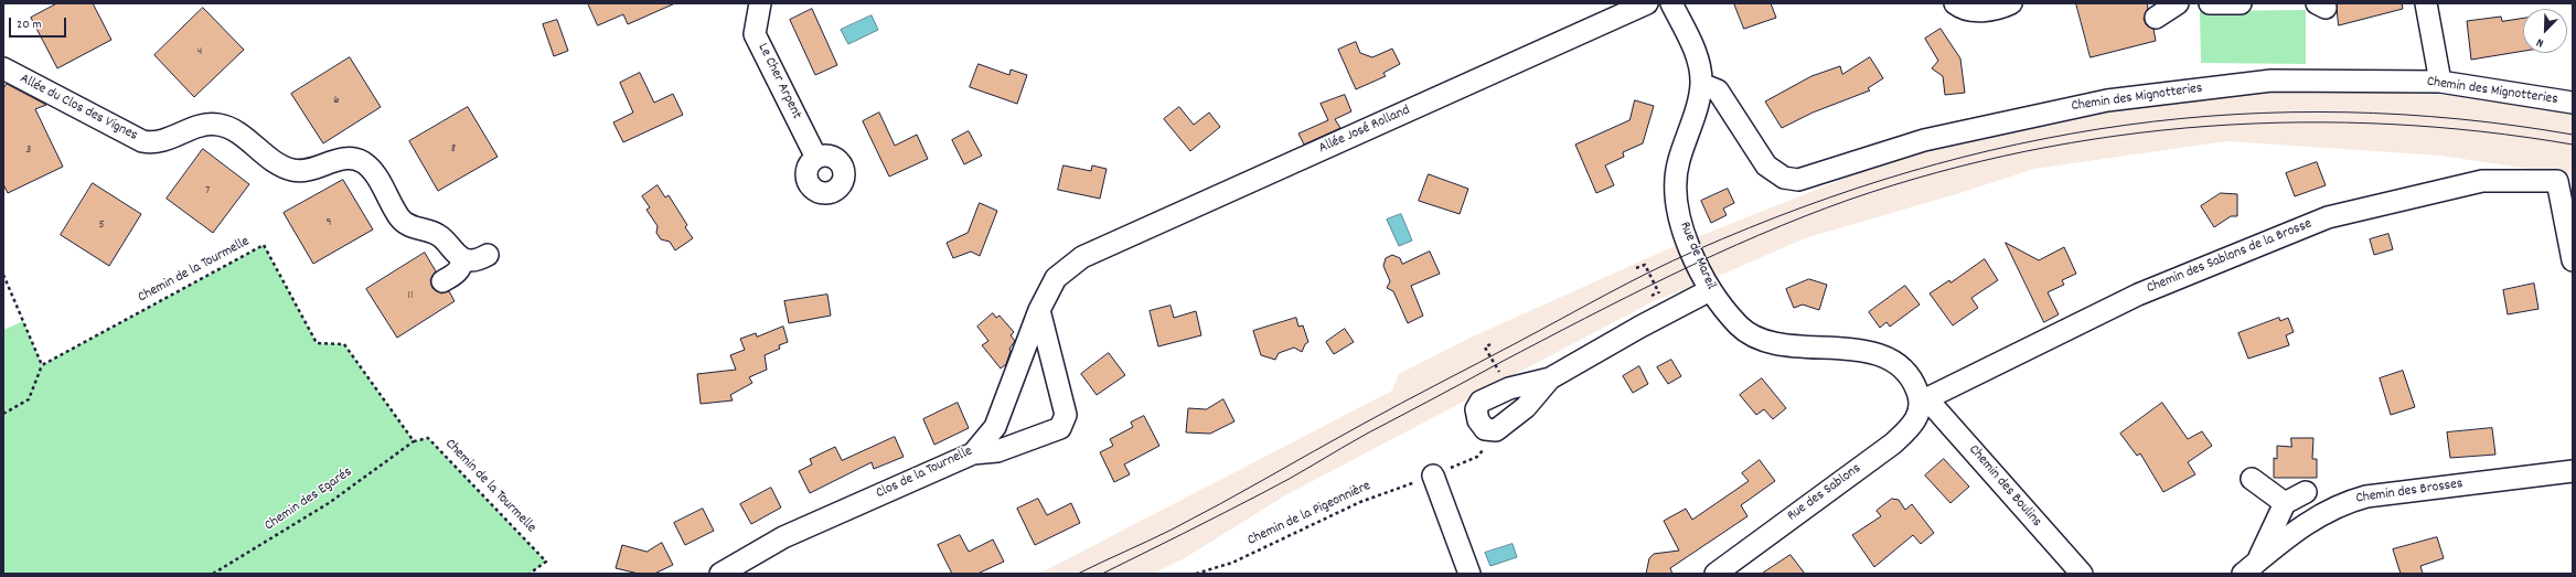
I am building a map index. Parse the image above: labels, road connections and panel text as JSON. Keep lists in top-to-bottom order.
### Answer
{
  "streets": {
    "street": [
      "Le Cher Arpent",
      "Chemin des Mignotteries",
      "Allée du Clos des Vignes",
      "Allée José Rolland",
      "Rue de Mareil",
      "Chemin des Sablons de la Brosse",
      "Clos de la Tournelle",
      "Chemin des Boulins",
      "Chemin des Brosses",
      "Rue des Sablons"
    ],
    "path": ["Chemin de la Tourmelle", "Chemin des Egarés", "Chemin de la Pigeonnière"]
  },
  "crossings": [
    ["Chemin des Mignotteries", "Rue de Mareil"],
    ["Allée José Rolland", "Clos de la Tournelle"],
    ["Rue de Mareil", "Chemin des Sablons de la Brosse"],
    ["Rue de Mareil", "Chemin des Boulins"],
    ["Rue de Mareil", "Rue des Sablons"],
    ["Chemin des Sablons de la Brosse", "Chemin des Boulins"],
    ["Chemin des Sablons de la Brosse", "Rue des Sablons"],
    ["Chemin de la Tourmelle", "Chemin des Egarés"],
    ["Chemin des Boulins", "Rue des Sablons"]
  ],
  "house_numbers": [
    "4",
    "6",
    "8",
    "3",
    "7",
    "9",
    "5",
    "11"
  ],
  "scale_bar": "20 m",
  "north": "bottom left"
}
